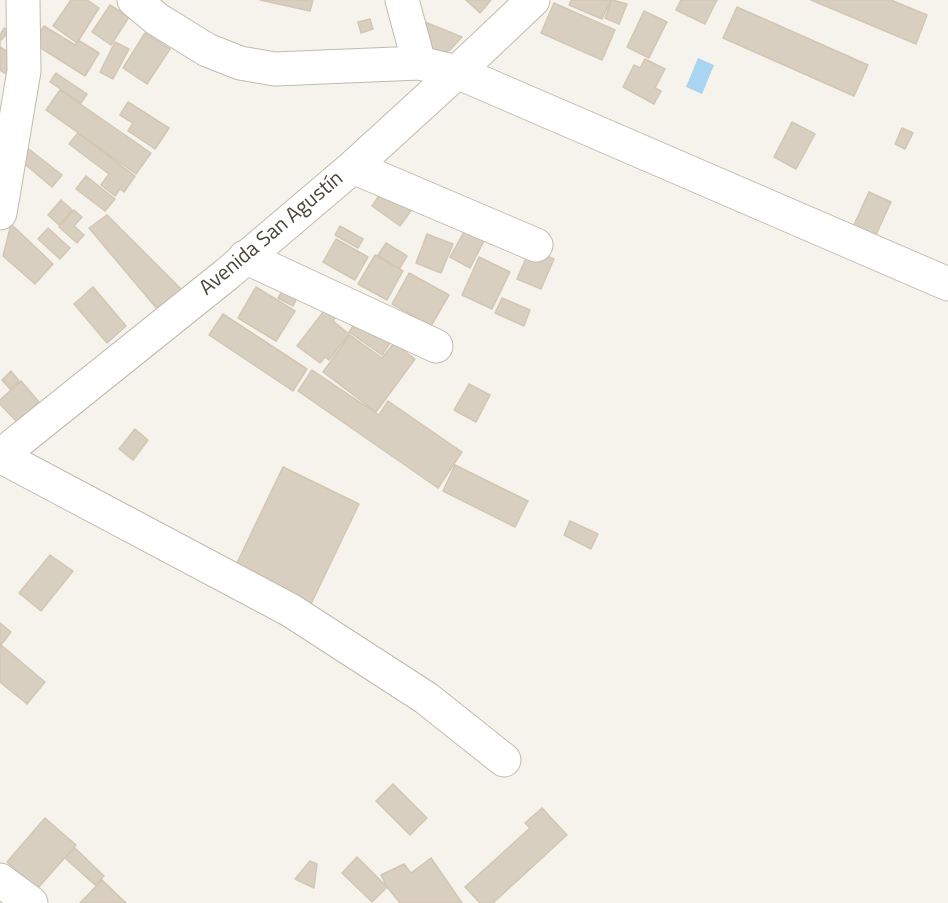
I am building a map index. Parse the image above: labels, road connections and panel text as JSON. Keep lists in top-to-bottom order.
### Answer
{
  "streets": {
    "street": ["Avenida San Agustín"]
  }
}
